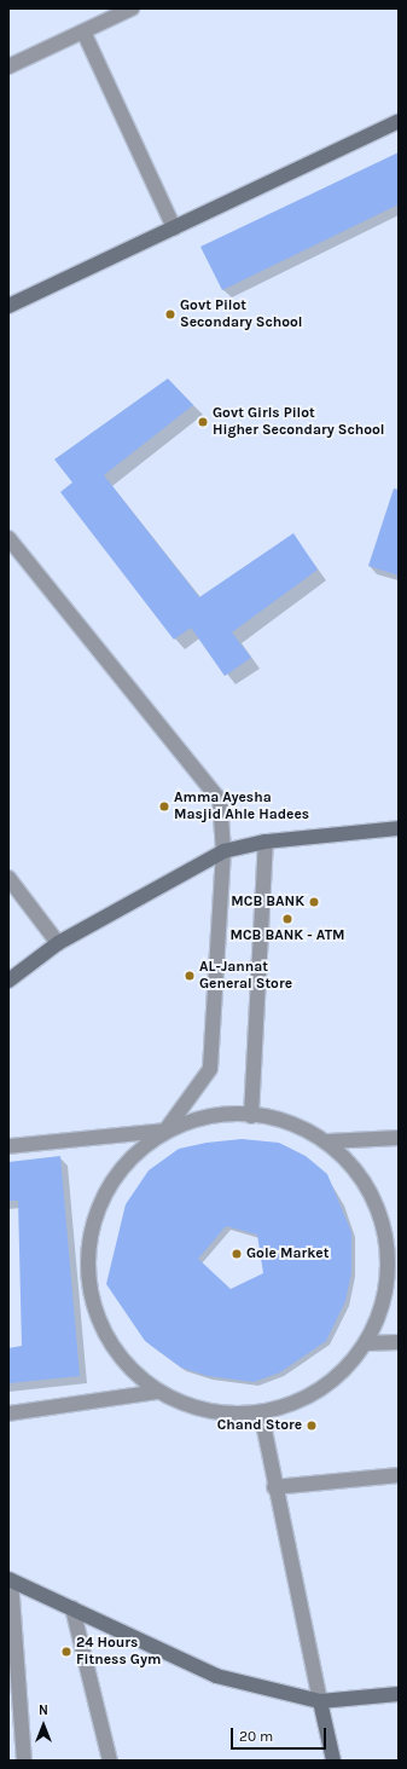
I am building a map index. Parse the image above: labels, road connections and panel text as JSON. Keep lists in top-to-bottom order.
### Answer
{
  "places": [
    "Govt Pilot Secondary School",
    "Govt Girls Pilot Higher Secondary School",
    "Amma Ayesha Masjid Ahle Hadees",
    "MCB BANK",
    "MCB BANK - ATM",
    "AL-Jannat General Store",
    "Gole Market",
    "Chand Store",
    "24 Hours Fitness Gym"
  ],
  "scale_bar": "20 m",
  "north": "top"
}
